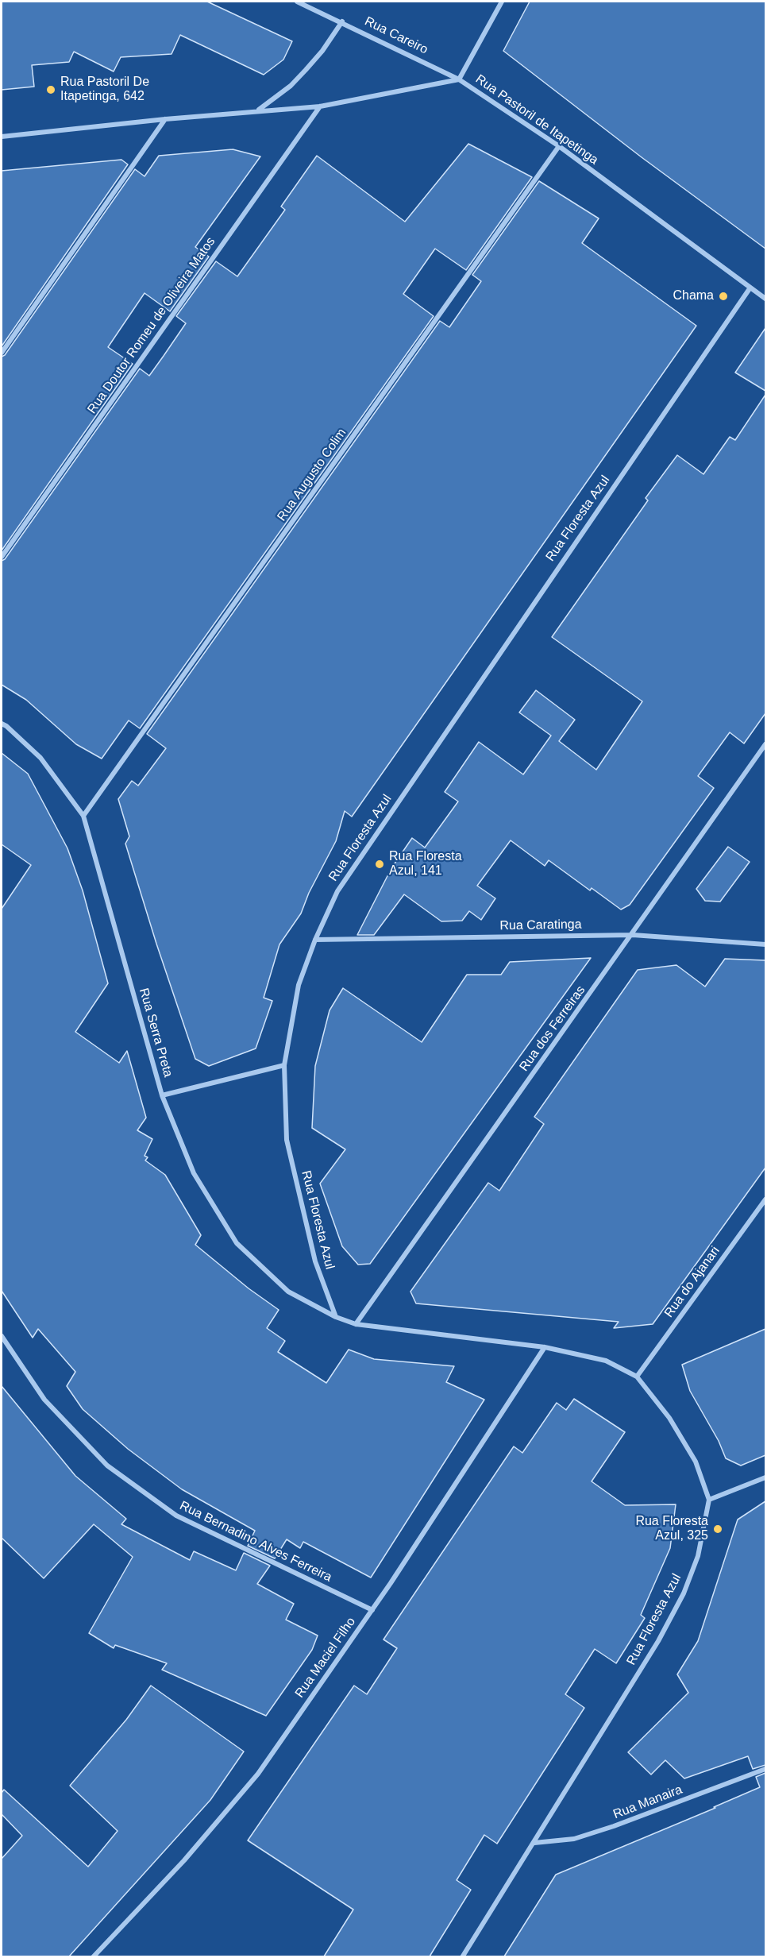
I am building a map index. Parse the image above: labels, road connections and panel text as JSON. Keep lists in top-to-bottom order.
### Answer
{
  "streets": {
    "street": [
      "Rua Careiro",
      "Rua Pastoril de Itapetinga",
      "Rua Doutor Romeu de Oliveira Matos",
      "Rua Augusto Colim",
      "Rua Floresta Azul",
      "Rua Caratinga",
      "Rua dos Ferreiras",
      "Rua Serra Preta",
      "Rua do Ajanari",
      "Rua Bernadino Alves Ferreira",
      "Rua Maciel Filho",
      "Rua Manaira"
    ]
  },
  "crossings": [
    ["Rua Careiro", "Rua Pastoril de Itapetinga"],
    ["Rua Pastoril de Itapetinga", "Rua Doutor Romeu de Oliveira Matos"],
    ["Rua Pastoril de Itapetinga", "Rua Augusto Colim"],
    ["Rua Pastoril de Itapetinga", "Rua Floresta Azul"],
    ["Rua Augusto Colim", "Rua Serra Preta"],
    ["Rua Floresta Azul", "Rua Caratinga"],
    ["Rua Floresta Azul", "Rua Serra Preta"],
    ["Rua Floresta Azul", "Rua Manaira"],
    ["Rua Caratinga", "Rua dos Ferreiras"],
    ["Rua Bernadino Alves Ferreira", "Rua Maciel Filho"]
  ],
  "places": [
    "Rua Pastoril De Itapetinga, 642",
    "Chama",
    "Rua Floresta Azul, 141",
    "Rua Floresta Azul, 325"
  ]
}
